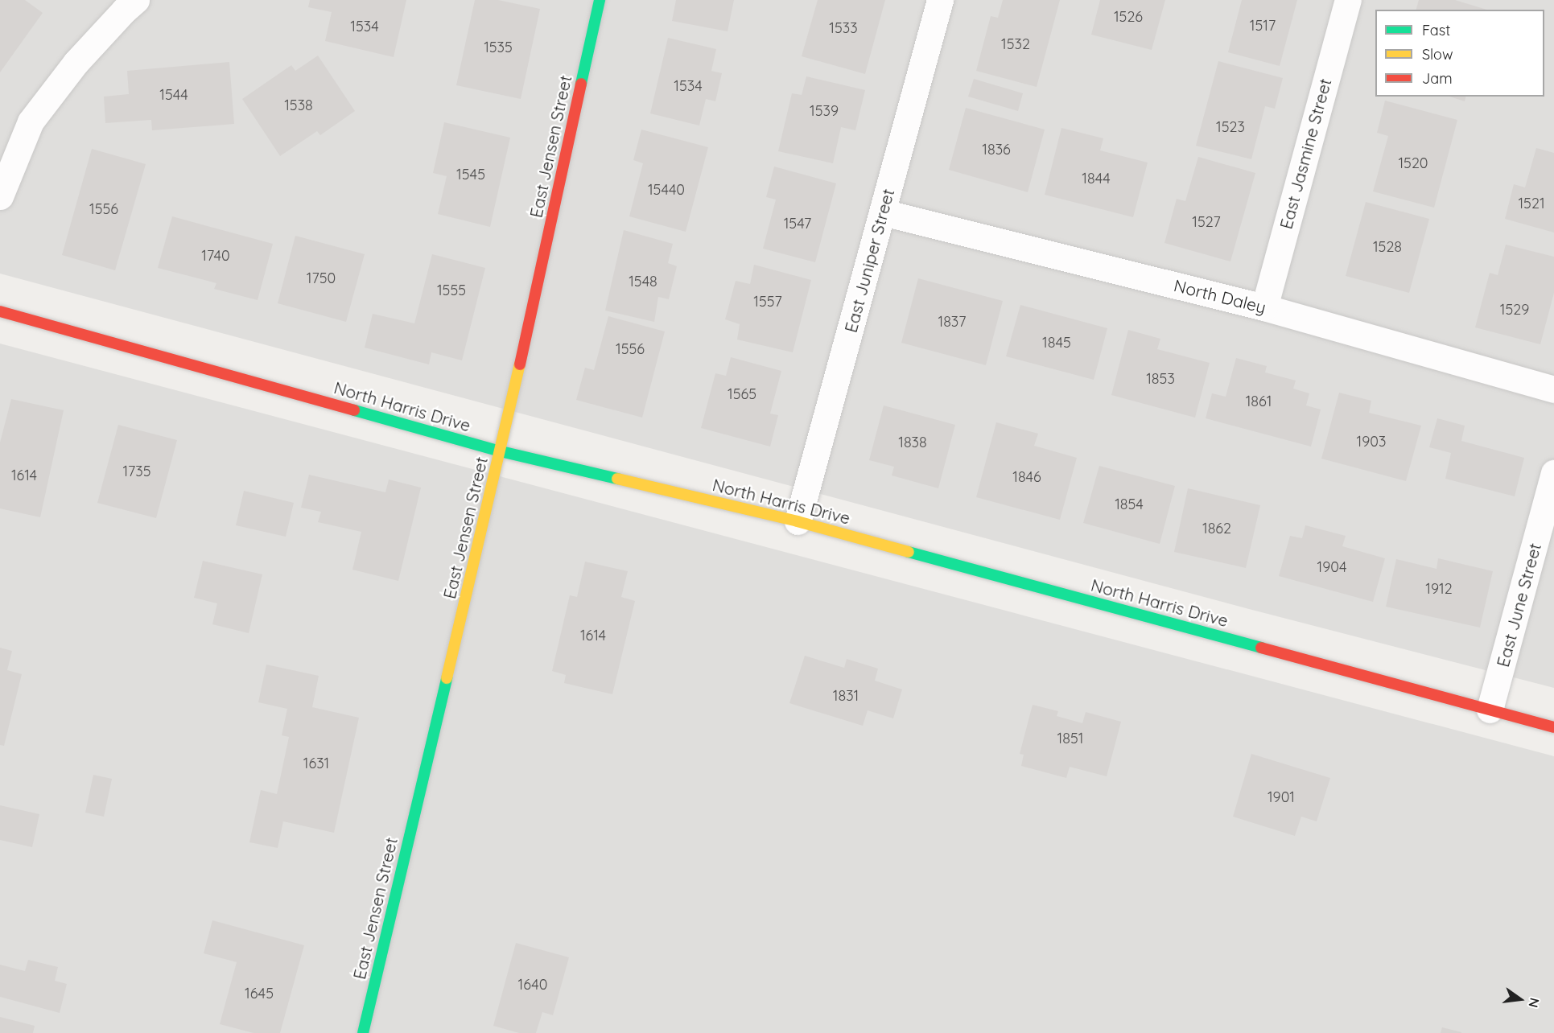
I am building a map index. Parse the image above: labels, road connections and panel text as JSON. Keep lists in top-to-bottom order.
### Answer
{
  "streets": {
    "street": [
      "East Jensen Street",
      "East Jasmine Street",
      "East Juniper Street",
      "North Daley",
      "North Harris Drive",
      "East June Street"
    ]
  },
  "crossings": [
    ["East Jensen Street", "North Harris Drive"],
    ["East Jasmine Street", "North Daley"],
    ["East Juniper Street", "North Daley"],
    ["East Juniper Street", "North Harris Drive"],
    ["North Harris Drive", "East June Street"]
  ],
  "house_numbers": [
    "1526",
    "1517",
    "1534",
    "1533",
    "1532",
    "1535",
    "1534",
    "1544",
    "1538",
    "1539",
    "1523",
    "1836",
    "1520",
    "1545",
    "1844",
    "15440",
    "1521",
    "1556",
    "1527",
    "1547",
    "1528",
    "1740",
    "1750",
    "1548",
    "1555",
    "1557",
    "1529",
    "1837",
    "1845",
    "1556",
    "1853",
    "1565",
    "1861",
    "1903",
    "1838",
    "1735",
    "1614",
    "1846",
    "1854",
    "1862",
    "1904",
    "1912",
    "1614",
    "1831",
    "1851",
    "1631",
    "1901",
    "1640",
    "1645"
  ],
  "legend": ["Fast", "Slow", "Jam"],
  "north": "right"
}
